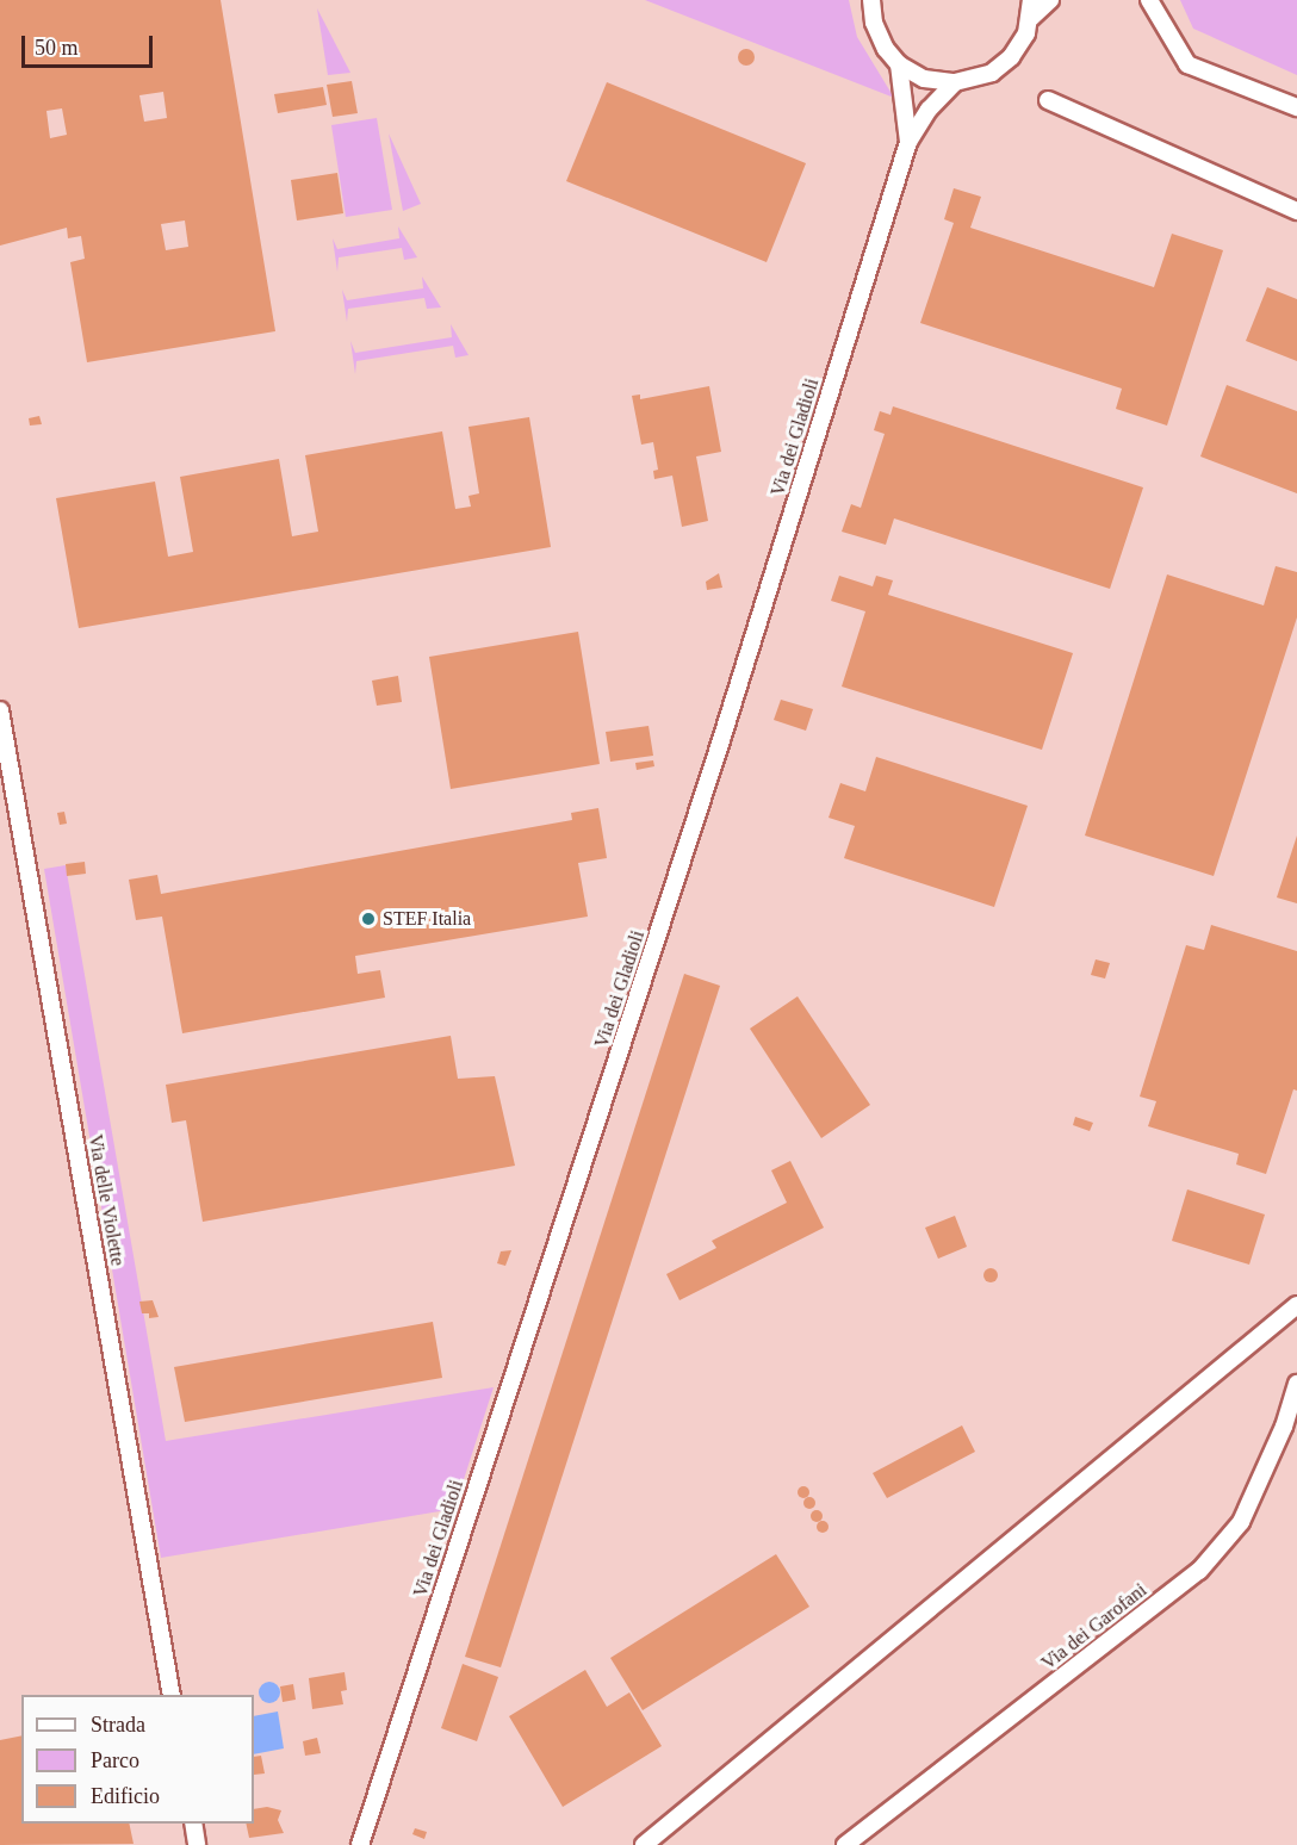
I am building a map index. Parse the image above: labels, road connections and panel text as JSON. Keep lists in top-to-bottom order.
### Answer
{
  "streets": {
    "street": ["Via dei Gladioli", "Via delle Violette", "Via dei Garofani"]
  },
  "places": ["STEF Italia"],
  "legend": ["Strada", "Parco", "Edificio"],
  "scale_bar": "50 m"
}
